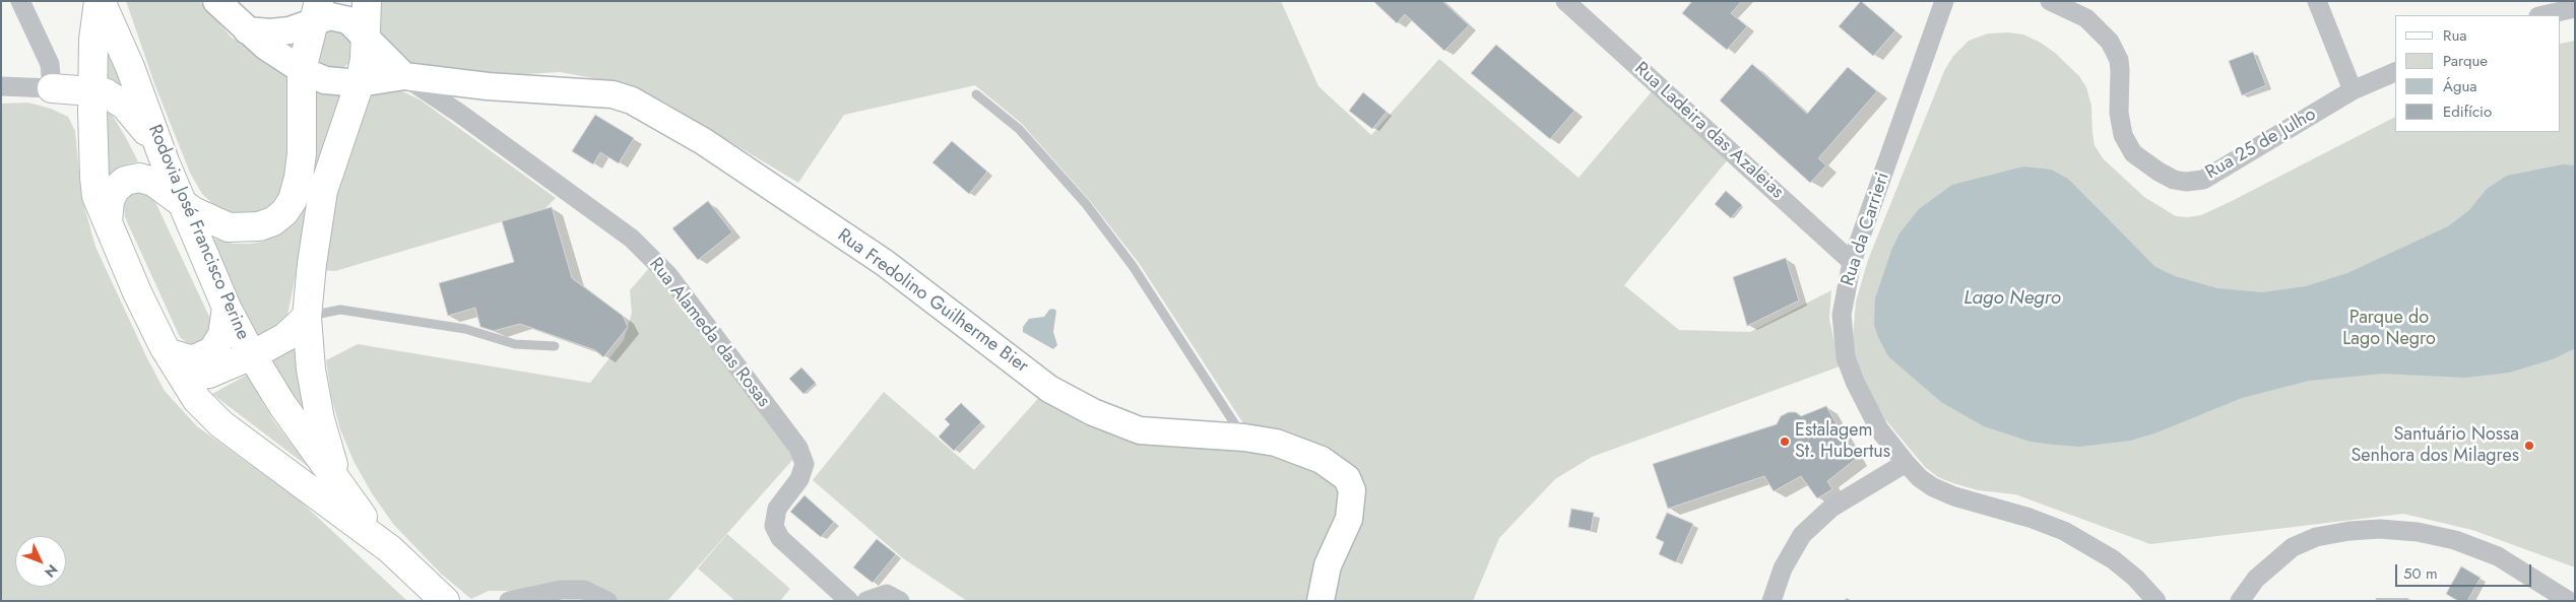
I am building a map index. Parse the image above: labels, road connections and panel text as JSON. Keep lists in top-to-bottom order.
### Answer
{
  "streets": {
    "main road": ["Rodovia José Francisco Perine"],
    "street": [
      "Rua Ladeira das Azaleias",
      "Rua 25 de Julho",
      "Rua da Carrieri",
      "Rua Fredolino Guilherme Bier",
      "Rua Alameda das Rosas"
    ]
  },
  "crossings": [
    ["Rua Ladeira das Azaleias", "Rua da Carrieri"],
    ["Rua Fredolino Guilherme Bier", "Rua Alameda das Rosas"]
  ],
  "water": ["Lago Negro"],
  "parks": ["Parque do Lago Negro"],
  "places": ["Estalagem St. Hubertus", "Santuário Nossa Senhora dos Milagres"],
  "legend": [
    "Rua",
    "Parque",
    "Água",
    "Edifício"
  ],
  "scale_bar": "50 m",
  "north": "bottom right"
}
